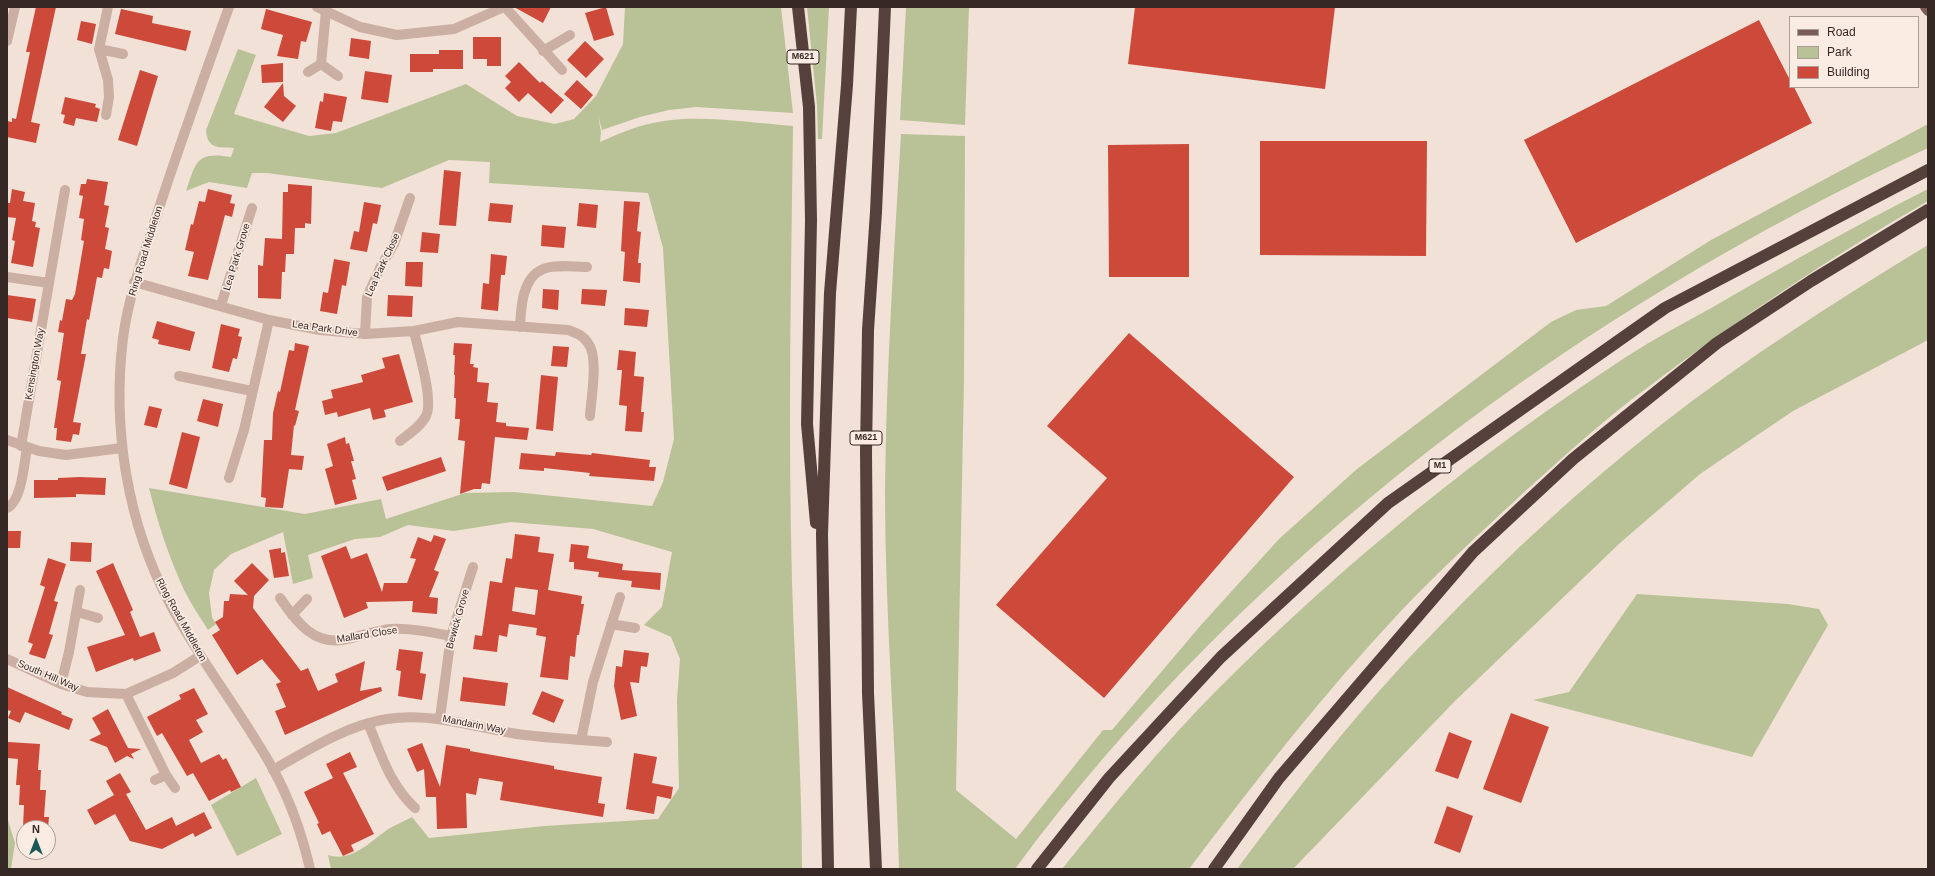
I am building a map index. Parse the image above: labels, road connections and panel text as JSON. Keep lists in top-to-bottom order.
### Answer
{
  "streets": {
    "highway": ["M621", "M1"],
    "street": [
      "Ring Road Middleton",
      "Lea Park Grove",
      "Lea Park Close",
      "Lea Park Drive",
      "Kensington Way",
      "Bewick Grove",
      "Mallard Close",
      "South Hill Way",
      "Mandarin Way"
    ]
  },
  "crossings": [
    ["Ring Road Middleton", "Lea Park Drive"],
    ["Ring Road Middleton", "South Hill Way"],
    ["Ring Road Middleton", "Mandarin Way"],
    ["Lea Park Grove", "Lea Park Drive"],
    ["Lea Park Close", "Lea Park Drive"],
    ["Bewick Grove", "Mallard Close"],
    ["Bewick Grove", "Mandarin Way"]
  ],
  "legend": ["Road", "Park", "Building"],
  "north": "top"
}
